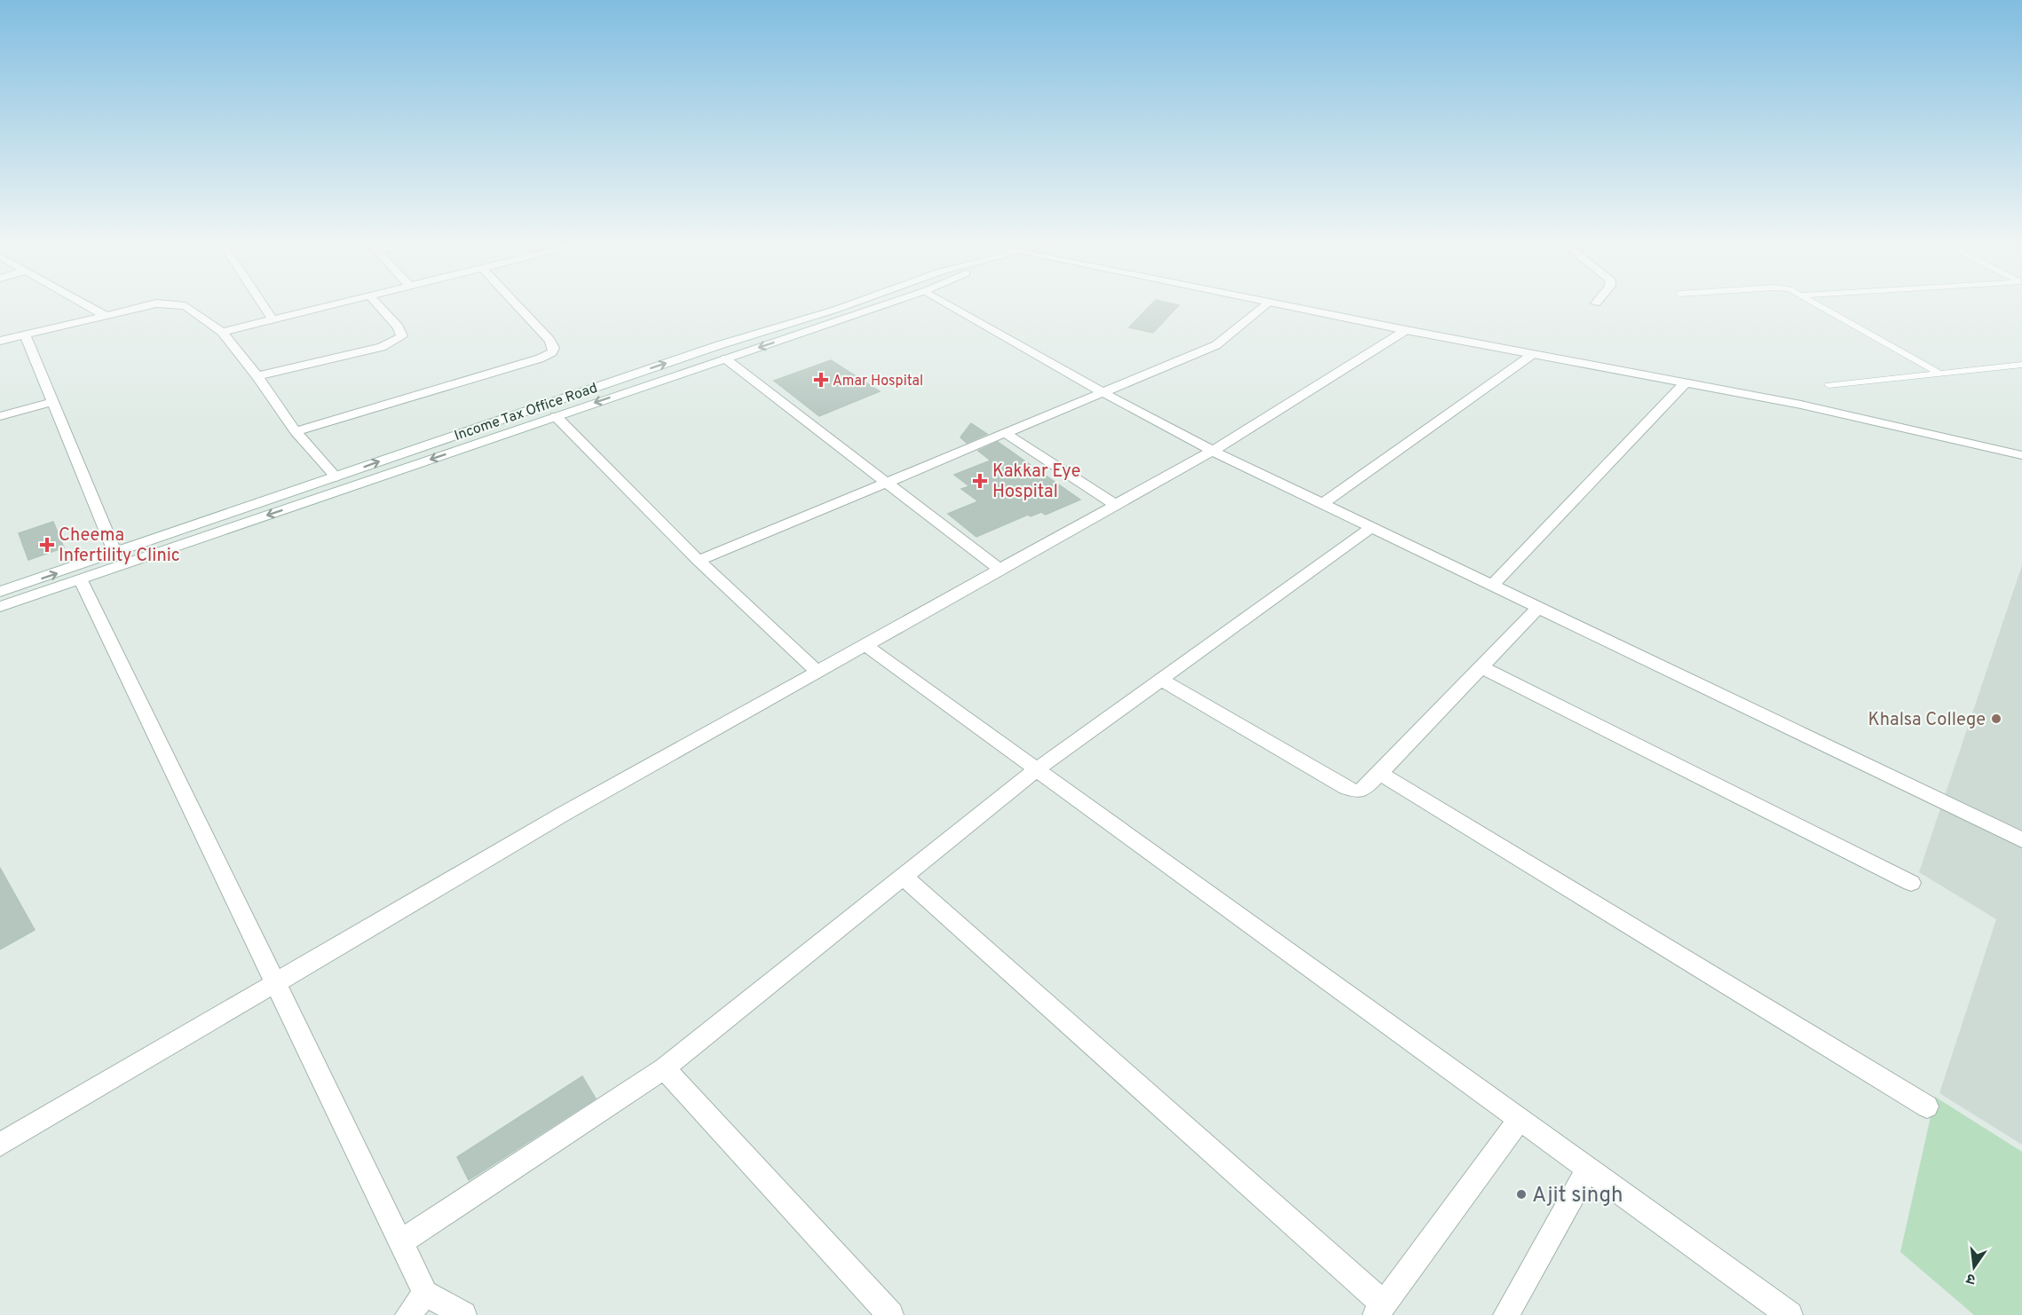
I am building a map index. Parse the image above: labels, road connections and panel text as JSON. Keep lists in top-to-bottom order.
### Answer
{
  "streets": {
    "street": ["Income Tax Office Road"]
  },
  "places": {
    "health": ["Amar Hospital", "Kakkar Eye Hospital", "Cheema Infertility Clinic"],
    "other": ["Khalsa College", "Ajit singh"]
  },
  "north": "bottom"
}
